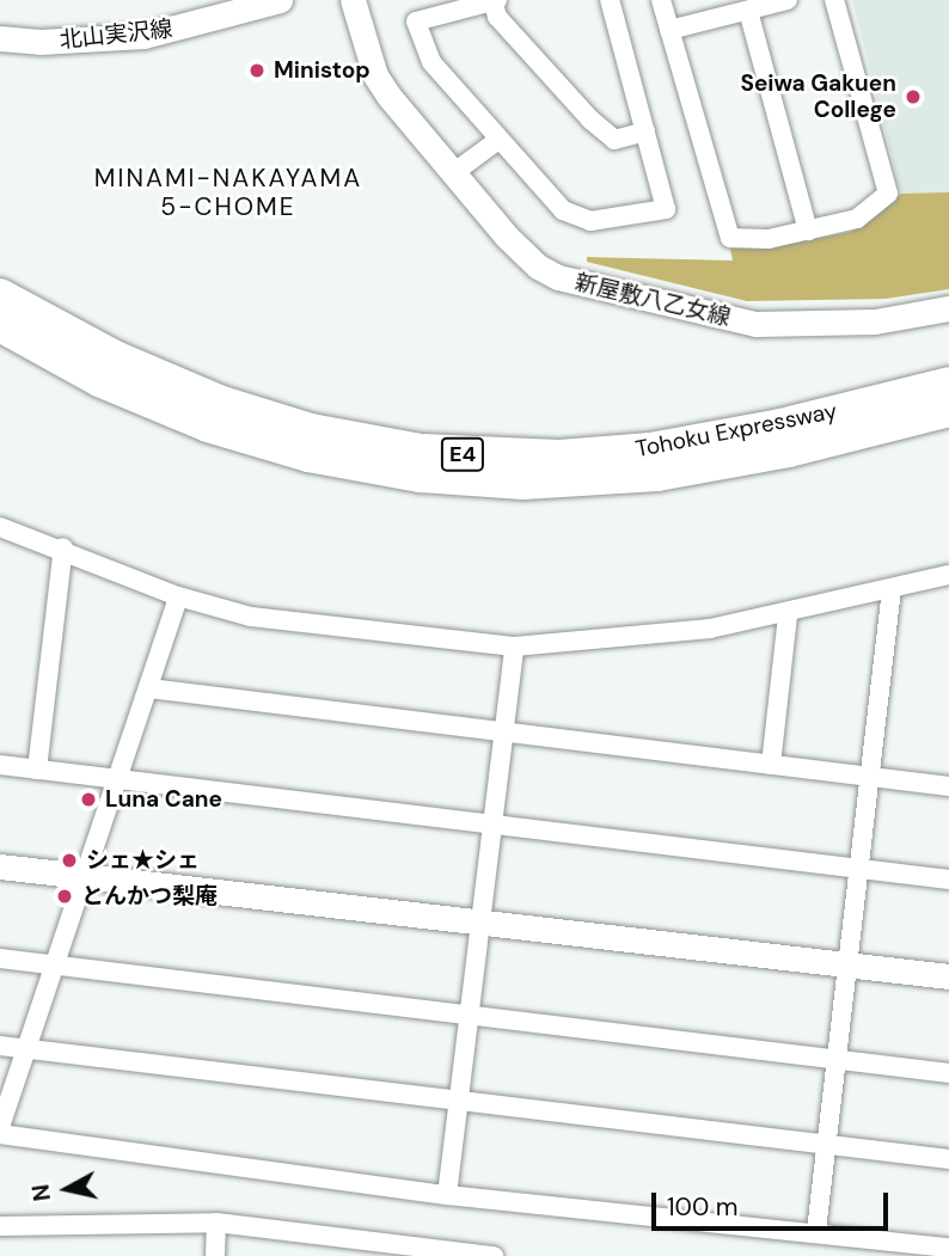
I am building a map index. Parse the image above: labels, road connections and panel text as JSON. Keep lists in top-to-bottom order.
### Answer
{
  "streets": {
    "highway": ["Tohoku Expressway", "E4"],
    "street": ["北山実沢線", "新屋敷八乙女線"]
  },
  "districts": ["MINAMI-NAKAYAMA 5-CHOME"],
  "places": [
    "Ministop",
    "Seiwa Gakuen College",
    "Luna Cane",
    "シェ★シェ",
    "とんかつ梨庵"
  ],
  "scale_bar": "100 m",
  "north": "left"
}
